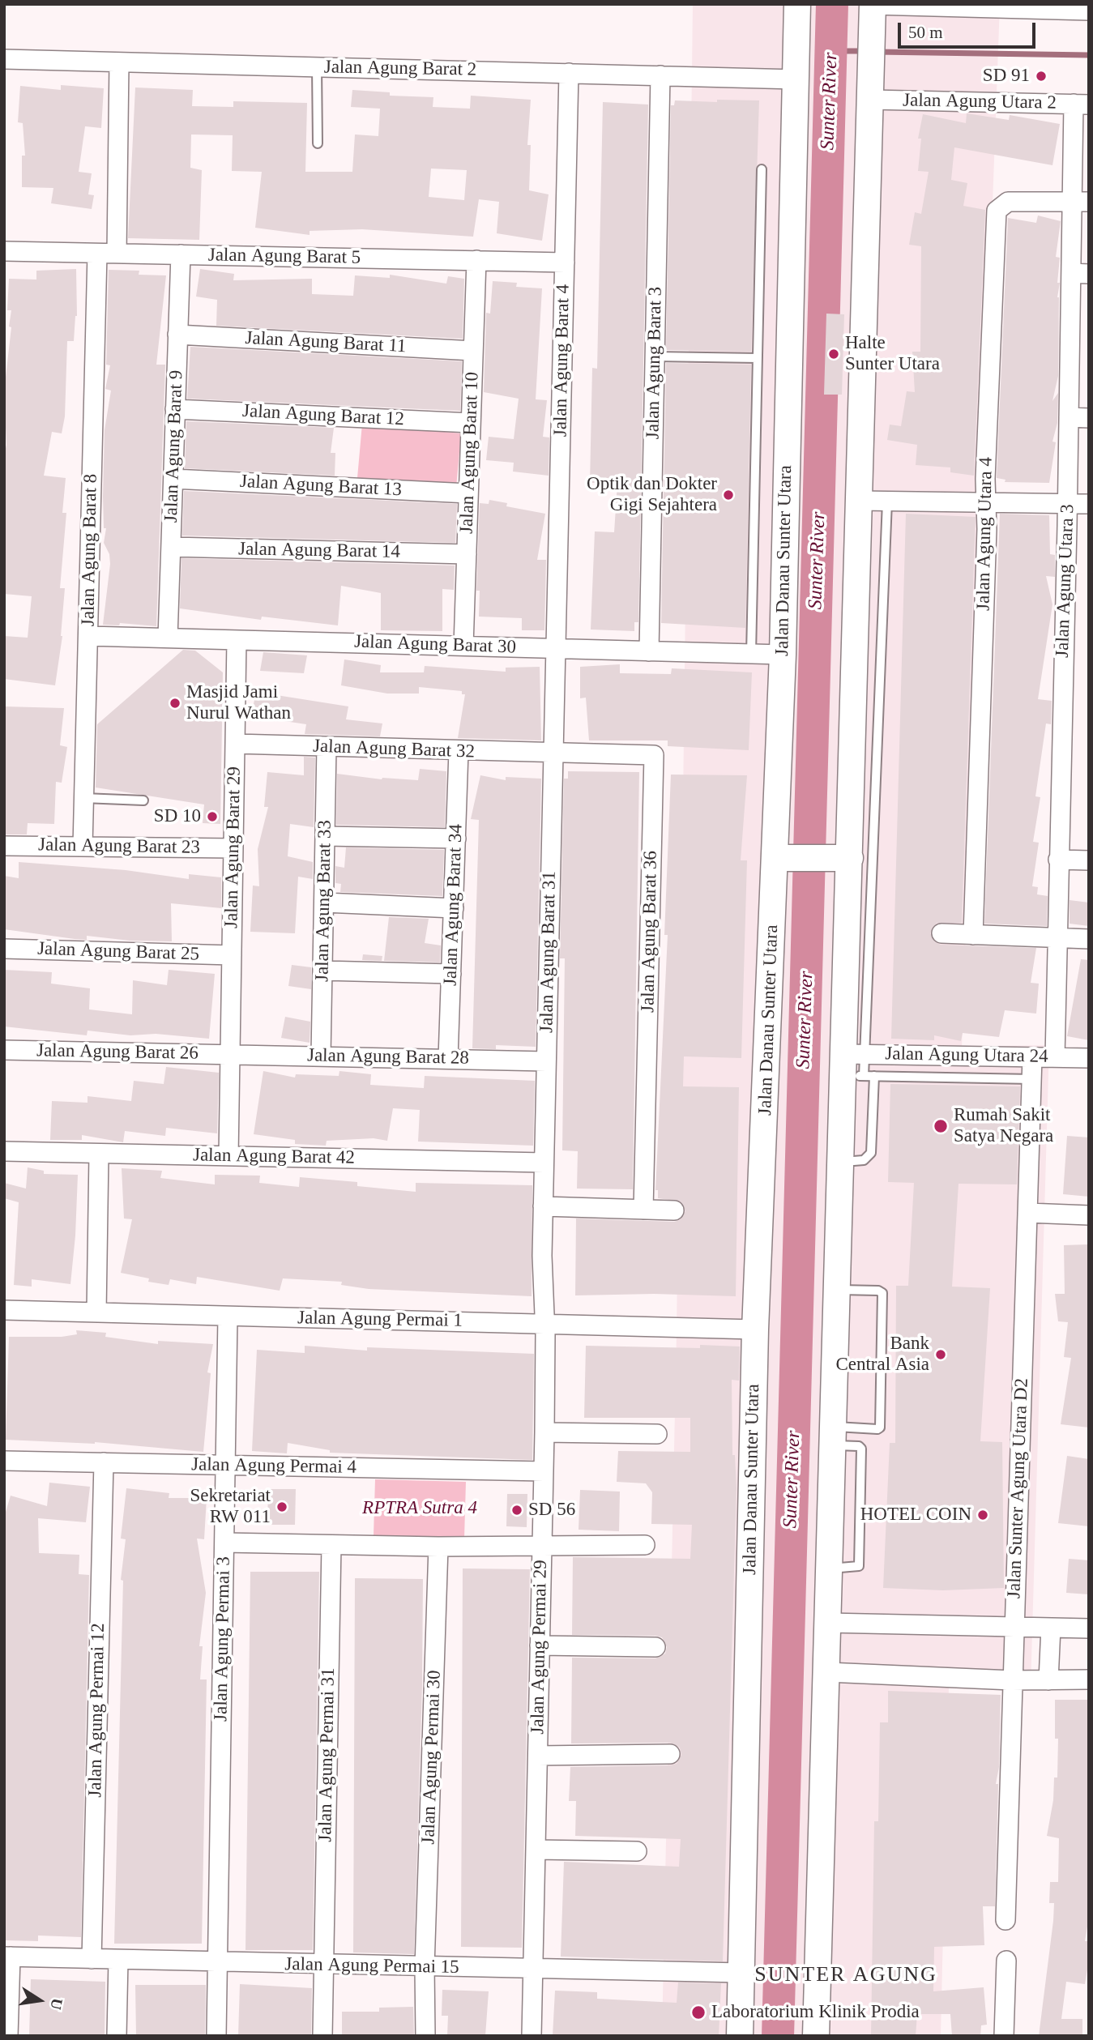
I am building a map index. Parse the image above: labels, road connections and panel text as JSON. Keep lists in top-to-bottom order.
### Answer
{
  "streets": {
    "main road": ["Jalan Danau Sunter Utara"],
    "street": [
      "Jalan Agung Barat 2",
      "Jalan Agung Utara 2",
      "Jalan Agung Barat 5",
      "Jalan Agung Barat 11",
      "Jalan Agung Barat 4",
      "Jalan Agung Barat 3",
      "Jalan Agung Barat 12",
      "Jalan Agung Barat 9",
      "Jalan Agung Barat 10",
      "Jalan Agung Barat 13",
      "Jalan Agung Utara 4",
      "Jalan Agung Barat 8",
      "Jalan Agung Barat 14",
      "Jalan Agung Utara 3",
      "Jalan Agung Barat 30",
      "Jalan Agung Barat 32",
      "Jalan Agung Barat 23",
      "Jalan Agung Barat 29",
      "Jalan Agung Barat 33",
      "Jalan Agung Barat 34",
      "Jalan Agung Barat 36",
      "Jalan Agung Barat 25",
      "Jalan Agung Barat 31",
      "Jalan Agung Barat 26",
      "Jalan Agung Utara 24",
      "Jalan Agung Barat 28",
      "Jalan Agung Barat 42",
      "Jalan Agung Permai 1",
      "Jalan Agung Permai 4",
      "Jalan Sunter Agung Utara D2",
      "Jalan Agung Permai 3",
      "Jalan Agung Permai 29",
      "Jalan Agung Permai 12",
      "Jalan Agung Permai 31",
      "Jalan Agung Permai 30",
      "Jalan Agung Permai 15"
    ]
  },
  "crossings": [
    ["Jalan Agung Barat 2", "Jalan Agung Barat 4"],
    ["Jalan Agung Barat 2", "Jalan Agung Barat 3"],
    ["Jalan Agung Barat 2", "Jalan Danau Sunter Utara"],
    ["Jalan Agung Utara 2", "Jalan Agung Utara 3"],
    ["Jalan Agung Barat 5", "Jalan Agung Barat 4"],
    ["Jalan Agung Barat 5", "Jalan Agung Barat 9"],
    ["Jalan Agung Barat 5", "Jalan Agung Barat 10"],
    ["Jalan Agung Barat 5", "Jalan Agung Barat 8"],
    ["Jalan Agung Barat 11", "Jalan Agung Barat 9"],
    ["Jalan Agung Barat 11", "Jalan Agung Barat 10"],
    ["Jalan Agung Barat 4", "Jalan Agung Barat 30"],
    ["Jalan Agung Barat 4", "Jalan Agung Barat 31"],
    ["Jalan Agung Barat 3", "Jalan Agung Barat 30"],
    ["Jalan Agung Barat 12", "Jalan Agung Barat 9"],
    ["Jalan Agung Barat 12", "Jalan Agung Barat 10"],
    ["Jalan Agung Barat 9", "Jalan Agung Barat 13"],
    ["Jalan Agung Barat 9", "Jalan Agung Barat 14"],
    ["Jalan Agung Barat 9", "Jalan Agung Barat 30"],
    ["Jalan Agung Barat 10", "Jalan Agung Barat 13"],
    ["Jalan Agung Barat 10", "Jalan Agung Barat 14"],
    ["Jalan Agung Barat 10", "Jalan Agung Barat 30"],
    ["Jalan Agung Utara 4", "Jalan Agung Utara 3"],
    ["Jalan Agung Barat 8", "Jalan Agung Barat 30"],
    ["Jalan Agung Barat 8", "Jalan Agung Barat 23"],
    ["Jalan Danau Sunter Utara", "Jalan Agung Barat 30"],
    ["Jalan Danau Sunter Utara", "Jalan Agung Permai 1"],
    ["Jalan Danau Sunter Utara", "Jalan Agung Permai 15"],
    ["Jalan Agung Utara 3", "Jalan Agung Utara 24"],
    ["Jalan Agung Barat 30", "Jalan Agung Barat 29"],
    ["Jalan Agung Barat 30", "Jalan Agung Barat 31"],
    ["Jalan Agung Barat 32", "Jalan Agung Barat 29"],
    ["Jalan Agung Barat 32", "Jalan Agung Barat 33"],
    ["Jalan Agung Barat 32", "Jalan Agung Barat 34"],
    ["Jalan Agung Barat 32", "Jalan Agung Barat 36"],
    ["Jalan Agung Barat 32", "Jalan Agung Barat 31"],
    ["Jalan Agung Barat 23", "Jalan Agung Barat 29"],
    ["Jalan Agung Barat 29", "Jalan Agung Barat 25"],
    ["Jalan Agung Barat 29", "Jalan Agung Barat 26"],
    ["Jalan Agung Barat 29", "Jalan Agung Barat 28"],
    ["Jalan Agung Barat 29", "Jalan Agung Barat 42"],
    ["Jalan Agung Barat 33", "Jalan Agung Barat 28"],
    ["Jalan Agung Barat 34", "Jalan Agung Barat 28"],
    ["Jalan Agung Barat 36", "Jalan Agung Barat 31"],
    ["Jalan Agung Barat 31", "Jalan Agung Barat 28"],
    ["Jalan Agung Barat 31", "Jalan Agung Barat 42"],
    ["Jalan Agung Barat 31", "Jalan Agung Permai 1"],
    ["Jalan Agung Barat 31", "Jalan Agung Permai 29"],
    ["Jalan Agung Barat 26", "Jalan Agung Barat 28"],
    ["Jalan Agung Utara 24", "Jalan Sunter Agung Utara D2"],
    ["Jalan Agung Permai 1", "Jalan Agung Permai 3"],
    ["Jalan Agung Permai 1", "Jalan Agung Permai 29"],
    ["Jalan Agung Permai 4", "Jalan Agung Permai 3"],
    ["Jalan Agung Permai 4", "Jalan Agung Permai 29"],
    ["Jalan Agung Permai 4", "Jalan Agung Permai 12"],
    ["Jalan Agung Permai 3", "Jalan Agung Permai 15"],
    ["Jalan Agung Permai 29", "Jalan Agung Permai 15"],
    ["Jalan Agung Permai 12", "Jalan Agung Permai 15"],
    ["Jalan Agung Permai 31", "Jalan Agung Permai 15"],
    ["Jalan Agung Permai 30", "Jalan Agung Permai 15"]
  ],
  "districts": ["SUNTER AGUNG"],
  "water": ["Sunter River"],
  "parks": ["RPTRA Sutra 4"],
  "places": [
    "SD 91",
    "Halte Sunter Utara",
    "Optik dan Dokter Gigi Sejahtera",
    "Masjid Jami Nurul Wathan",
    "SD 10",
    "Rumah Sakit Satya Negara",
    "Bank Central Asia",
    "Sekretariat RW 011",
    "SD 56",
    "HOTEL COIN",
    "Laboratorium Klinik Prodia"
  ],
  "scale_bar": "50 m",
  "north": "right"
}
